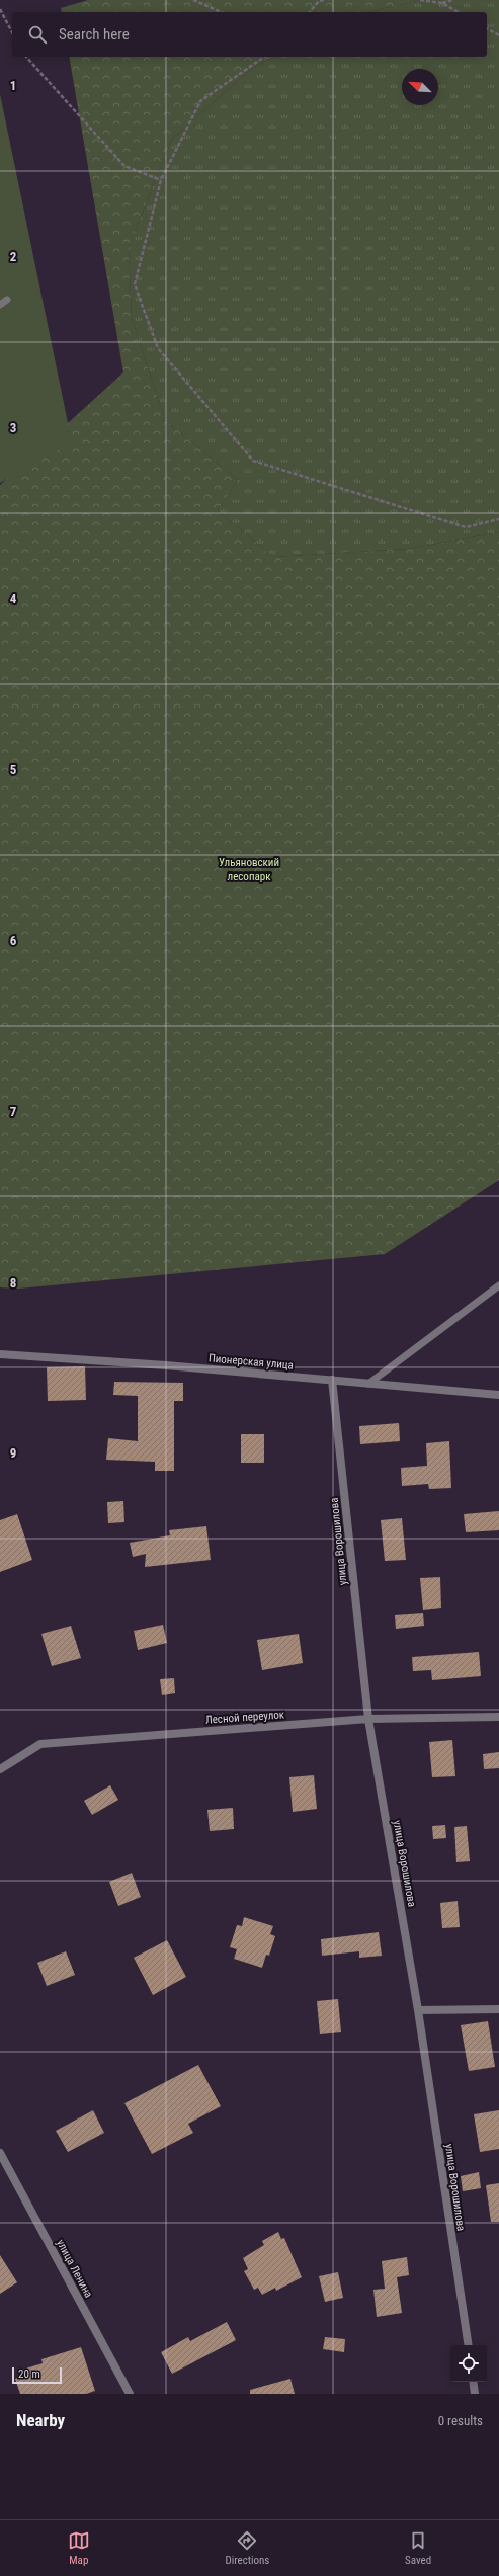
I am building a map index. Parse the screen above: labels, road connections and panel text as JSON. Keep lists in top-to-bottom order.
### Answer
{
  "streets": {
    "street": [
      "Пионерская улица",
      "улица Ворошилова",
      "Лесной переулок",
      "улица Ленина"
    ]
  },
  "crossings": [
    ["Пионерская улица", "улица Ворошилова"],
    ["улица Ворошилова", "Лесной переулок"]
  ],
  "parks": ["Ульяновский лесопарк"],
  "scale_bar": "20 m",
  "north": "top left",
  "page": {
    "search": "Search here",
    "scale": "20 m",
    "heading": ["Nearby", "0 results"],
    "nav": ["Map", "Directions", "Saved"]
  },
  "grid": {
    "rows": [
      "1",
      "2",
      "3",
      "4",
      "5",
      "6",
      "7",
      "8",
      "9"
    ]
  }
}
